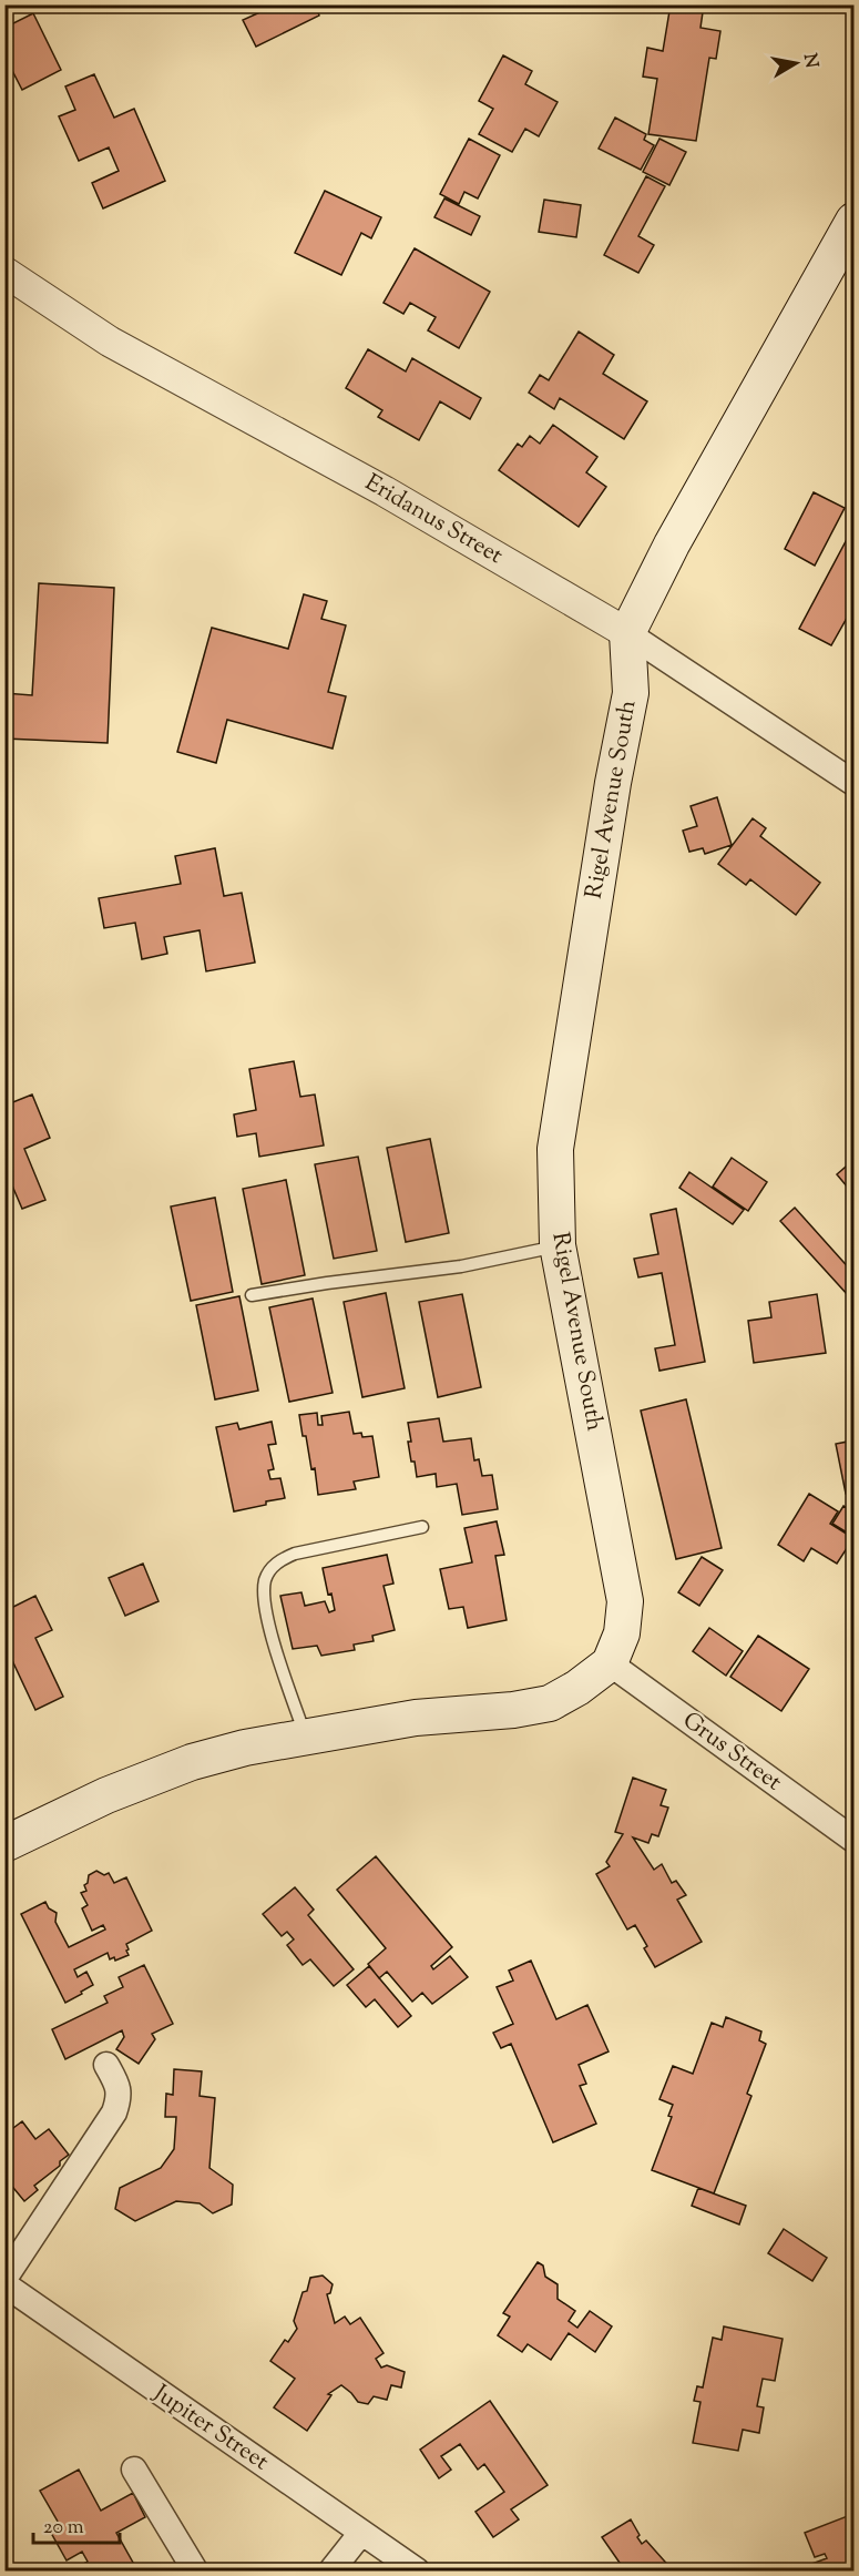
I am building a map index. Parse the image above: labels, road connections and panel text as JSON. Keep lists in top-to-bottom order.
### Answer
{
  "streets": {
    "main road": ["Rigel Avenue South"],
    "street": ["Eridanus Street", "Grus Street", "Jupiter Street"]
  },
  "crossings": [
    ["Eridanus Street", "Rigel Avenue South"],
    ["Rigel Avenue South", "Grus Street"]
  ],
  "scale_bar": "20 m",
  "north": "right"
}
